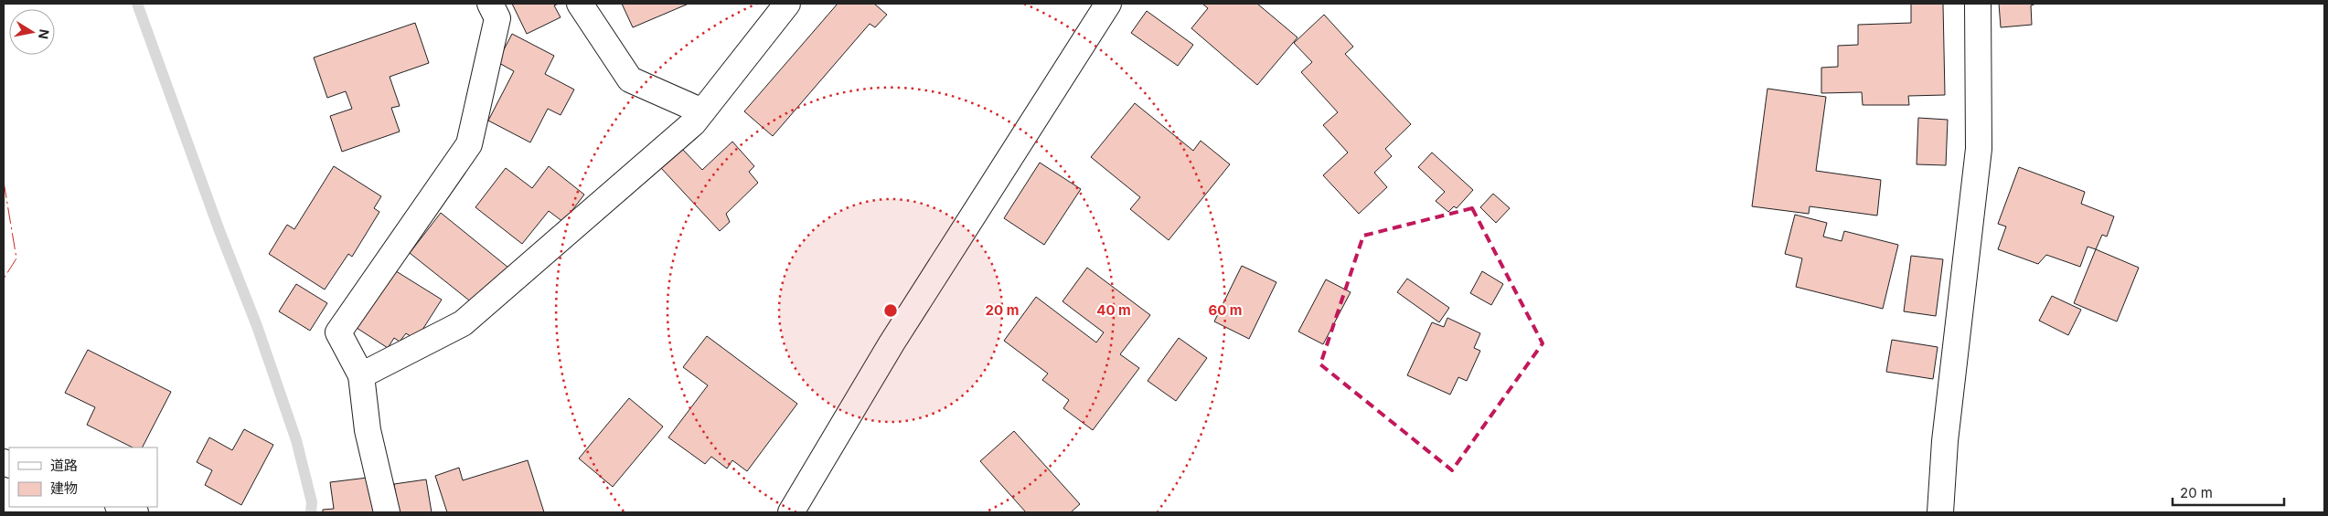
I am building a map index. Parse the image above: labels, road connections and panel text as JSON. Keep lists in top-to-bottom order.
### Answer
{
  "legend": ["道路", "建物"],
  "scale_bar": "20 m",
  "north": "right",
  "rings": ["20 m", "40 m", "60 m"]
}
